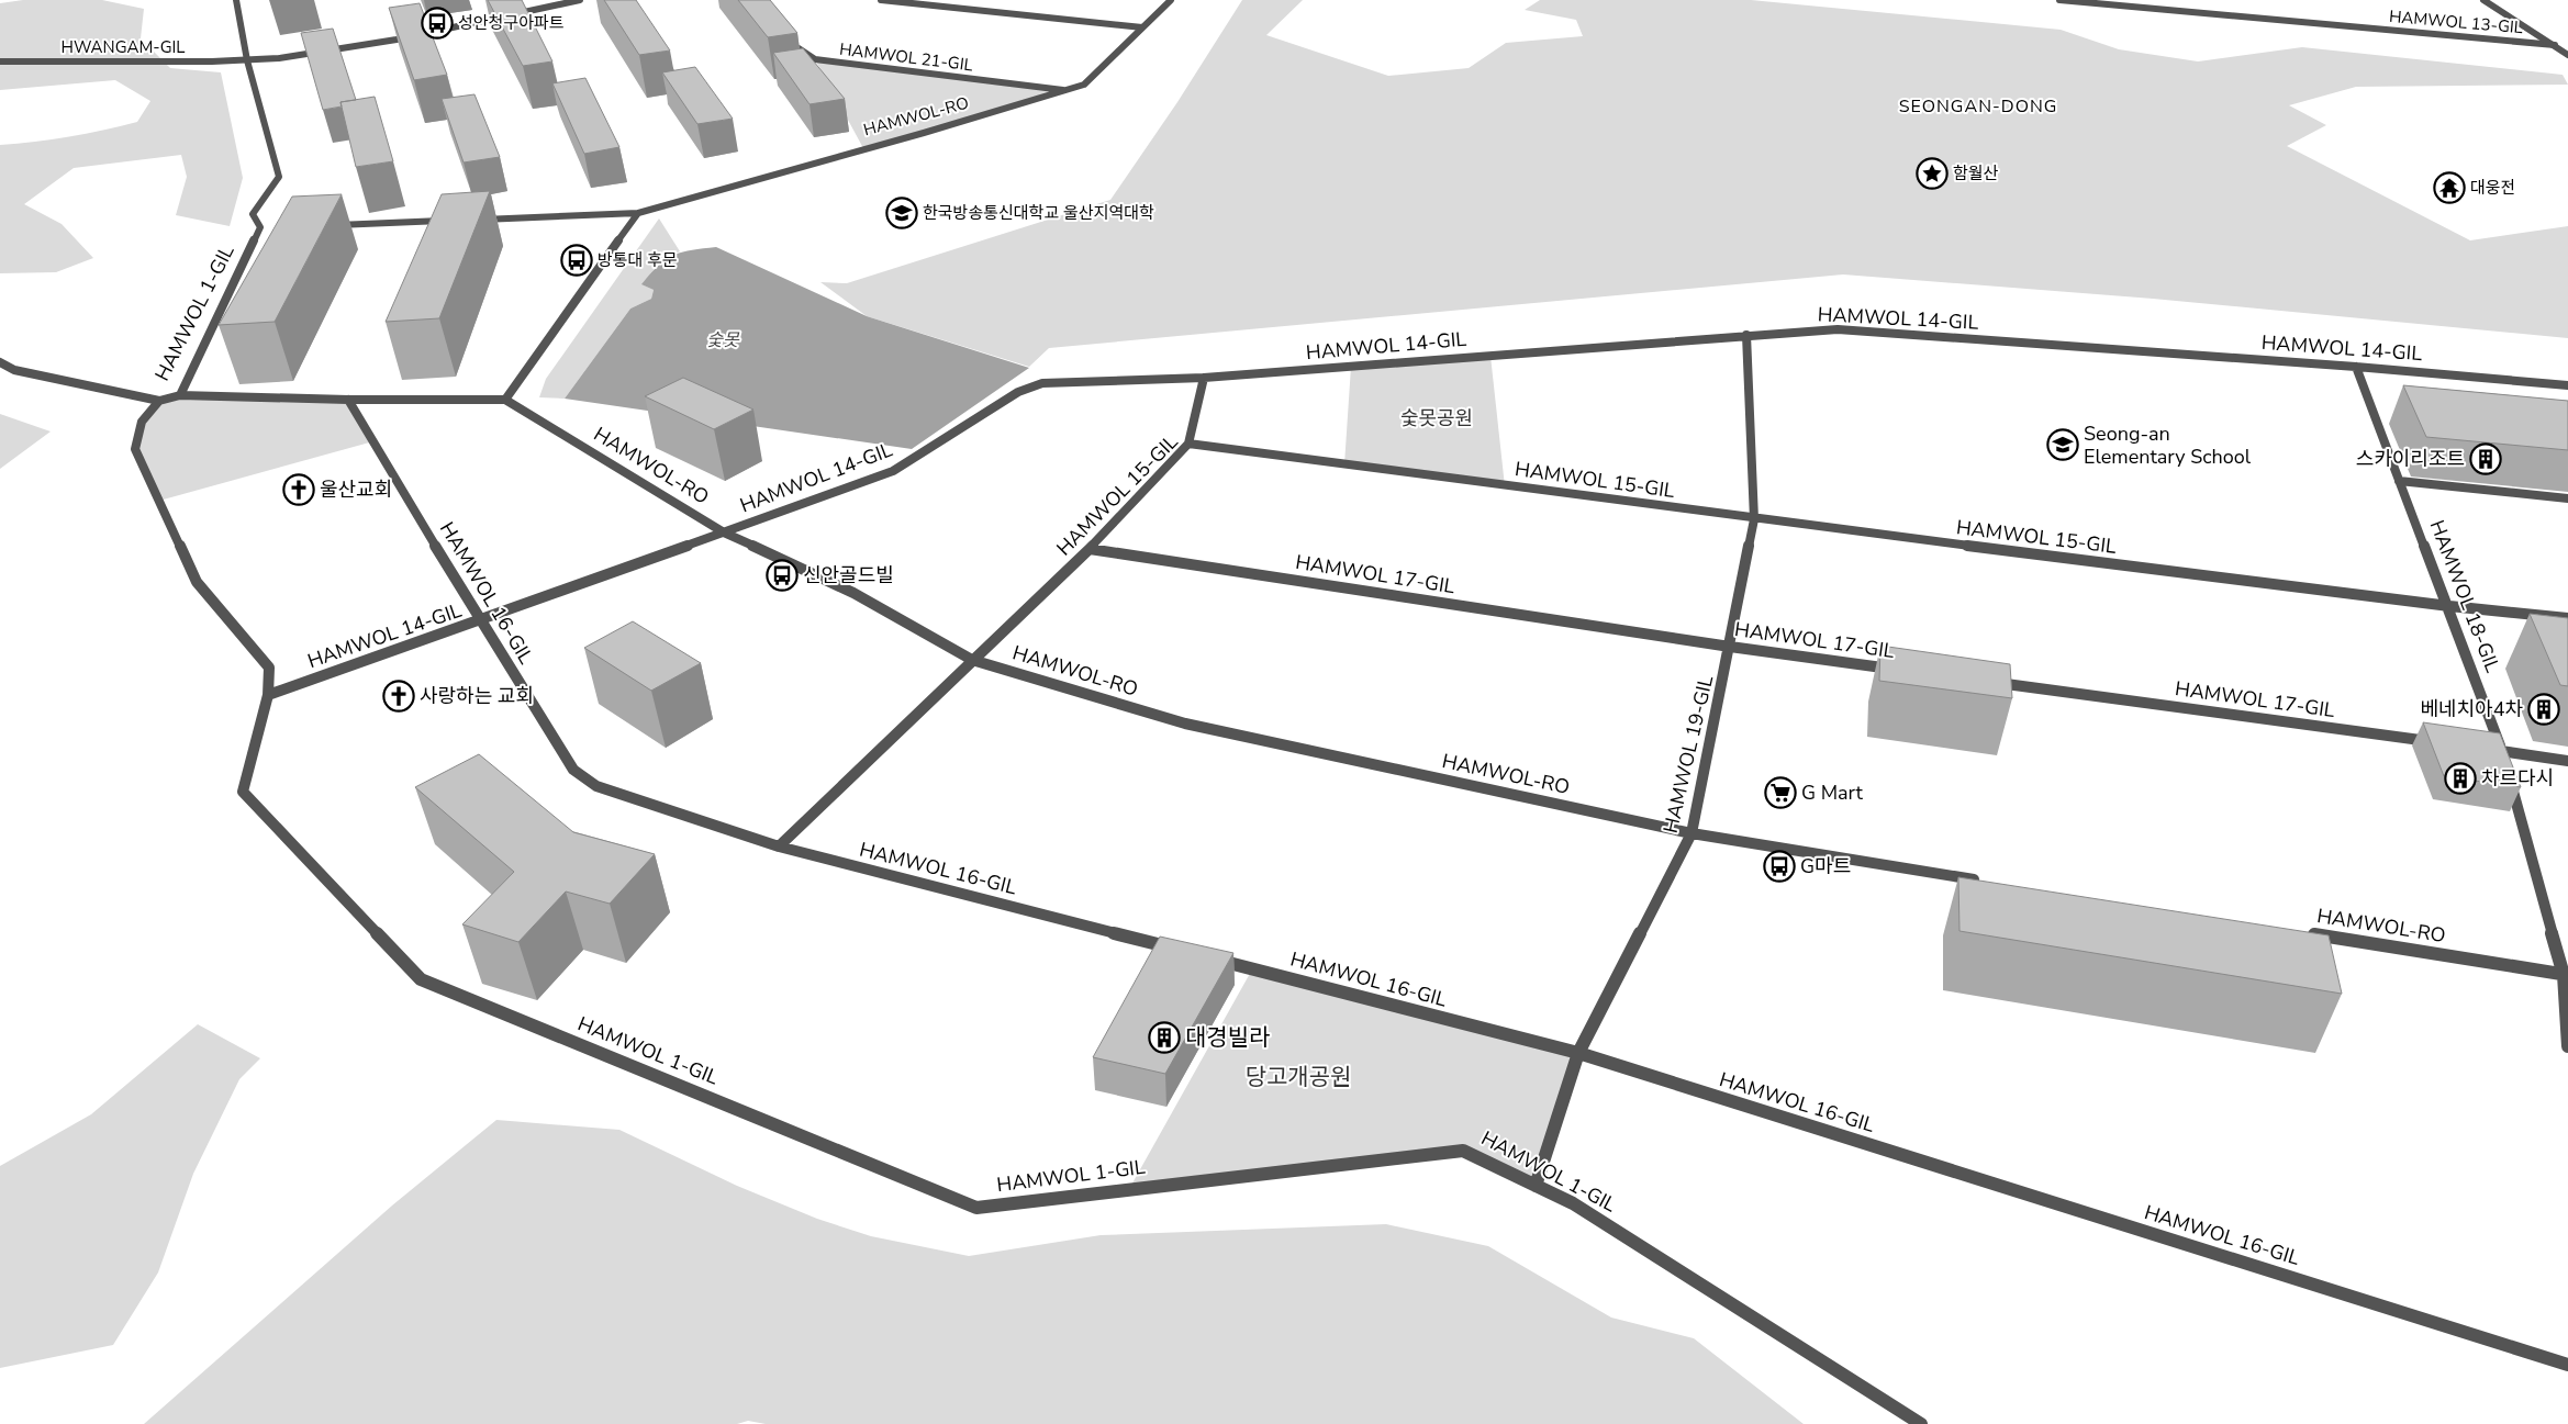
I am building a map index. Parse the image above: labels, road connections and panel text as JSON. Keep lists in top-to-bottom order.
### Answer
{
  "streets": {
    "street": [
      "HAMWOL 13-GIL",
      "HWANGAM-GIL",
      "HAMWOL 21-GIL",
      "HAMWOL-RO",
      "HAMWOL 1-GIL",
      "HAMWOL 14-GIL",
      "HAMWOL 15-GIL",
      "HAMWOL 17-GIL",
      "HAMWOL 16-GIL",
      "HAMWOL 18-GIL",
      "HAMWOL 19-GIL"
    ]
  },
  "crossings": [
    ["HWANGAM-GIL", "HAMWOL 1-GIL"],
    ["HAMWOL 21-GIL", "HAMWOL-RO"],
    ["HAMWOL-RO", "HAMWOL 14-GIL"],
    ["HAMWOL-RO", "HAMWOL 15-GIL"],
    ["HAMWOL-RO", "HAMWOL 18-GIL"],
    ["HAMWOL-RO", "HAMWOL 19-GIL"],
    ["HAMWOL 1-GIL", "HAMWOL 14-GIL"],
    ["HAMWOL 1-GIL", "HAMWOL 19-GIL"],
    ["HAMWOL 14-GIL", "HAMWOL 16-GIL"],
    ["HAMWOL 14-GIL", "HAMWOL 18-GIL"],
    ["HAMWOL 14-GIL", "HAMWOL 19-GIL"],
    ["HAMWOL 15-GIL", "HAMWOL 17-GIL"],
    ["HAMWOL 15-GIL", "HAMWOL 16-GIL"],
    ["HAMWOL 15-GIL", "HAMWOL 18-GIL"],
    ["HAMWOL 15-GIL", "HAMWOL 19-GIL"],
    ["HAMWOL 17-GIL", "HAMWOL 19-GIL"],
    ["HAMWOL 16-GIL", "HAMWOL 19-GIL"]
  ],
  "districts": ["SEONGAN-DONG"],
  "water": ["숯못"],
  "parks": ["숯못공원", "당고개공원"],
  "places": {
    "bus stop": [
      "성안청구아파트",
      "방통대 후문",
      "신안골드빌",
      "G마트"
    ],
    "place": ["함월산"],
    "temple": ["대웅전"],
    "school or university": ["한국방송통신대학교 울산지역대학", "Seong-an Elementary School"],
    "building": [
      "스카이리조트",
      "베네치아4차",
      "차르다시",
      "대경빌라"
    ],
    "church": ["울산교회", "사랑하는 교회"],
    "supermarket": ["G Mart"]
  }
}
